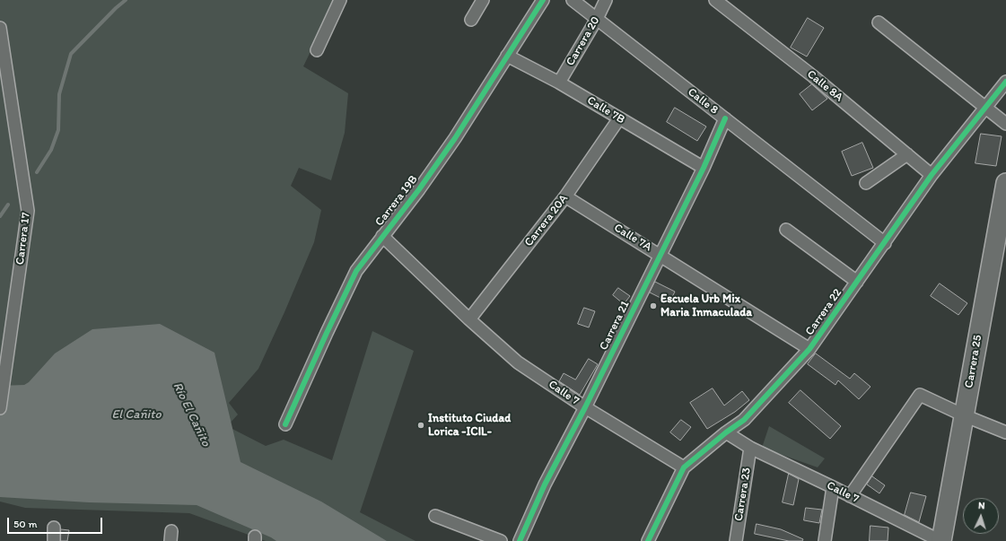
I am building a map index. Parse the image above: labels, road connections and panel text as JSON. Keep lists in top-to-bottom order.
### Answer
{
  "streets": {
    "main road": ["Carrera 25"],
    "street": [
      "Carrera 20",
      "Calle 8A",
      "Calle 8",
      "Calle 7B",
      "Carrera 19B",
      "Carrera 20A",
      "Calle 7A",
      "Carrera 17",
      "Carrera 22",
      "Carrera 21",
      "Calle 7",
      "Carrera 23"
    ]
  },
  "crossings": [
    ["Carrera 20", "Calle 8"],
    ["Carrera 20", "Calle 7B"],
    ["Calle 8A", "Carrera 22"],
    ["Calle 8", "Carrera 22"],
    ["Calle 8", "Carrera 21"],
    ["Calle 7B", "Carrera 19B"],
    ["Calle 7B", "Carrera 20A"],
    ["Calle 7B", "Carrera 21"],
    ["Carrera 19B", "Calle 7"],
    ["Carrera 20A", "Calle 7A"],
    ["Carrera 20A", "Calle 7"],
    ["Calle 7A", "Carrera 22"],
    ["Calle 7A", "Carrera 21"],
    ["Carrera 22", "Calle 7"],
    ["Carrera 21", "Calle 7"],
    ["Carrera 25", "Calle 7"],
    ["Calle 7", "Carrera 23"]
  ],
  "water": ["El Cañito", "Río El Cañito"],
  "places": ["Escuela Urb Mix Maria Inmaculada", "Instituto Ciudad Lorica -ICIL-"],
  "scale_bar": "50 m",
  "north": "top"
}
